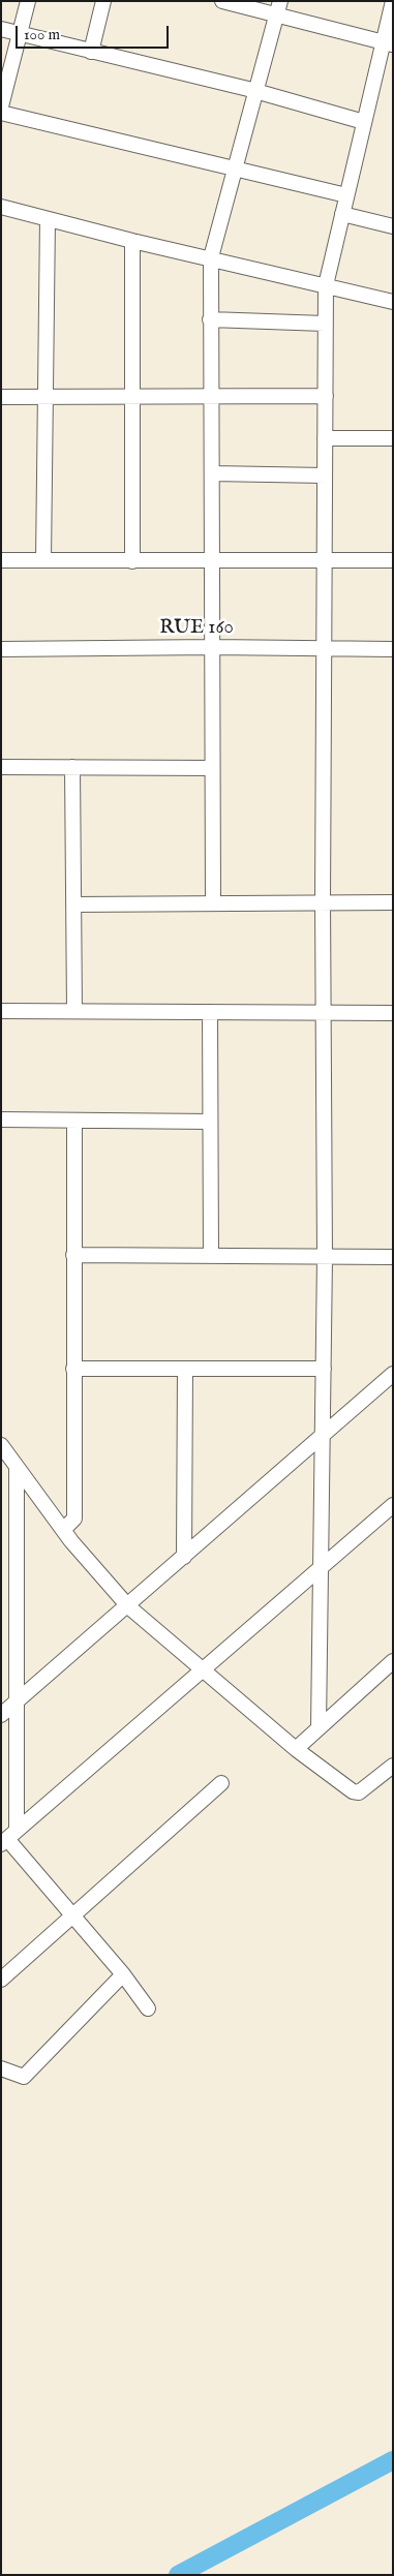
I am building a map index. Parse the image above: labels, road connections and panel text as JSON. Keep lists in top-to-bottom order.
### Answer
{
  "streets": {
    "street": ["RUE 160"]
  },
  "scale_bar": "100 m"
}
